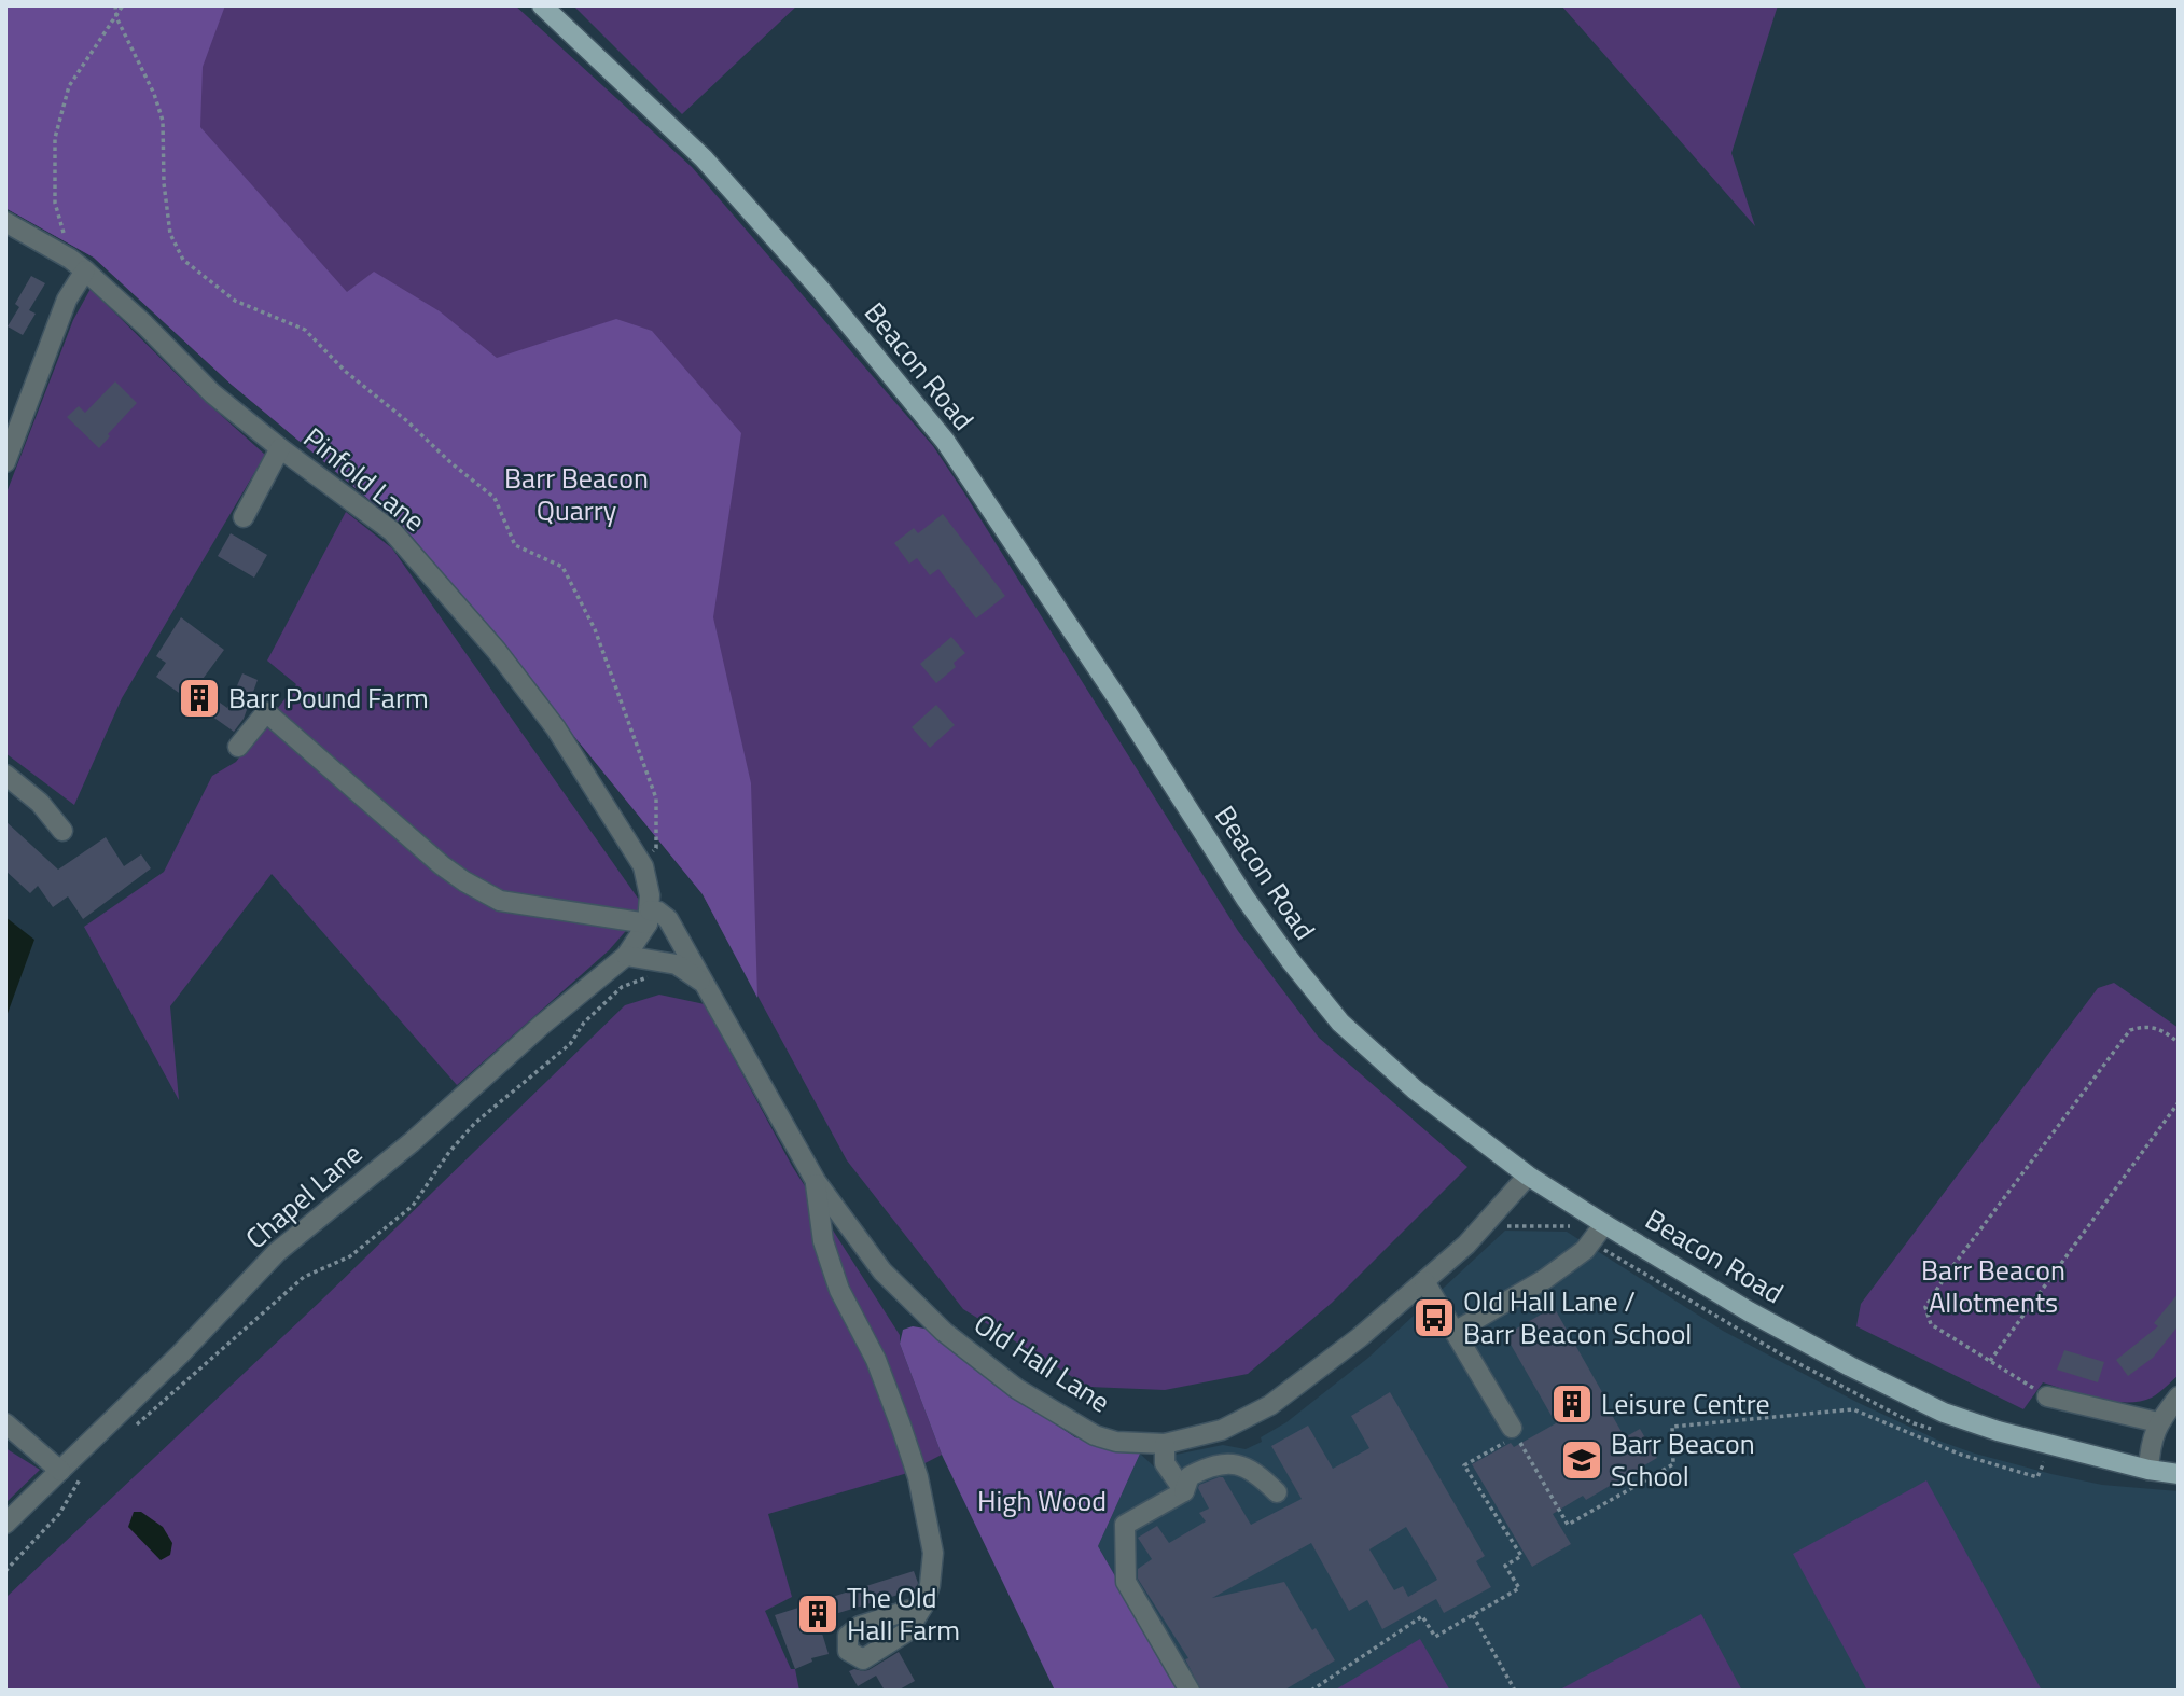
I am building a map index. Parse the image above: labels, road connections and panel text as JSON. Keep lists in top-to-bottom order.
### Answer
{
  "streets": {
    "main road": ["Beacon Road"],
    "street": ["Pinfold Lane", "Chapel Lane", "Old Hall Lane"]
  },
  "crossings": [
    ["Beacon Road", "Old Hall Lane"],
    ["Pinfold Lane", "Chapel Lane"],
    ["Pinfold Lane", "Old Hall Lane"],
    ["Chapel Lane", "Old Hall Lane"]
  ],
  "parks": ["Barr Beacon Quarry", "Barr Beacon Allotments", "High Wood"],
  "places": {
    "building": ["Barr Pound Farm", "Leisure Centre", "The Old Hall Farm"],
    "bus stop": ["Old Hall Lane / Barr Beacon School"],
    "school or university": ["Barr Beacon School"]
  }
}
